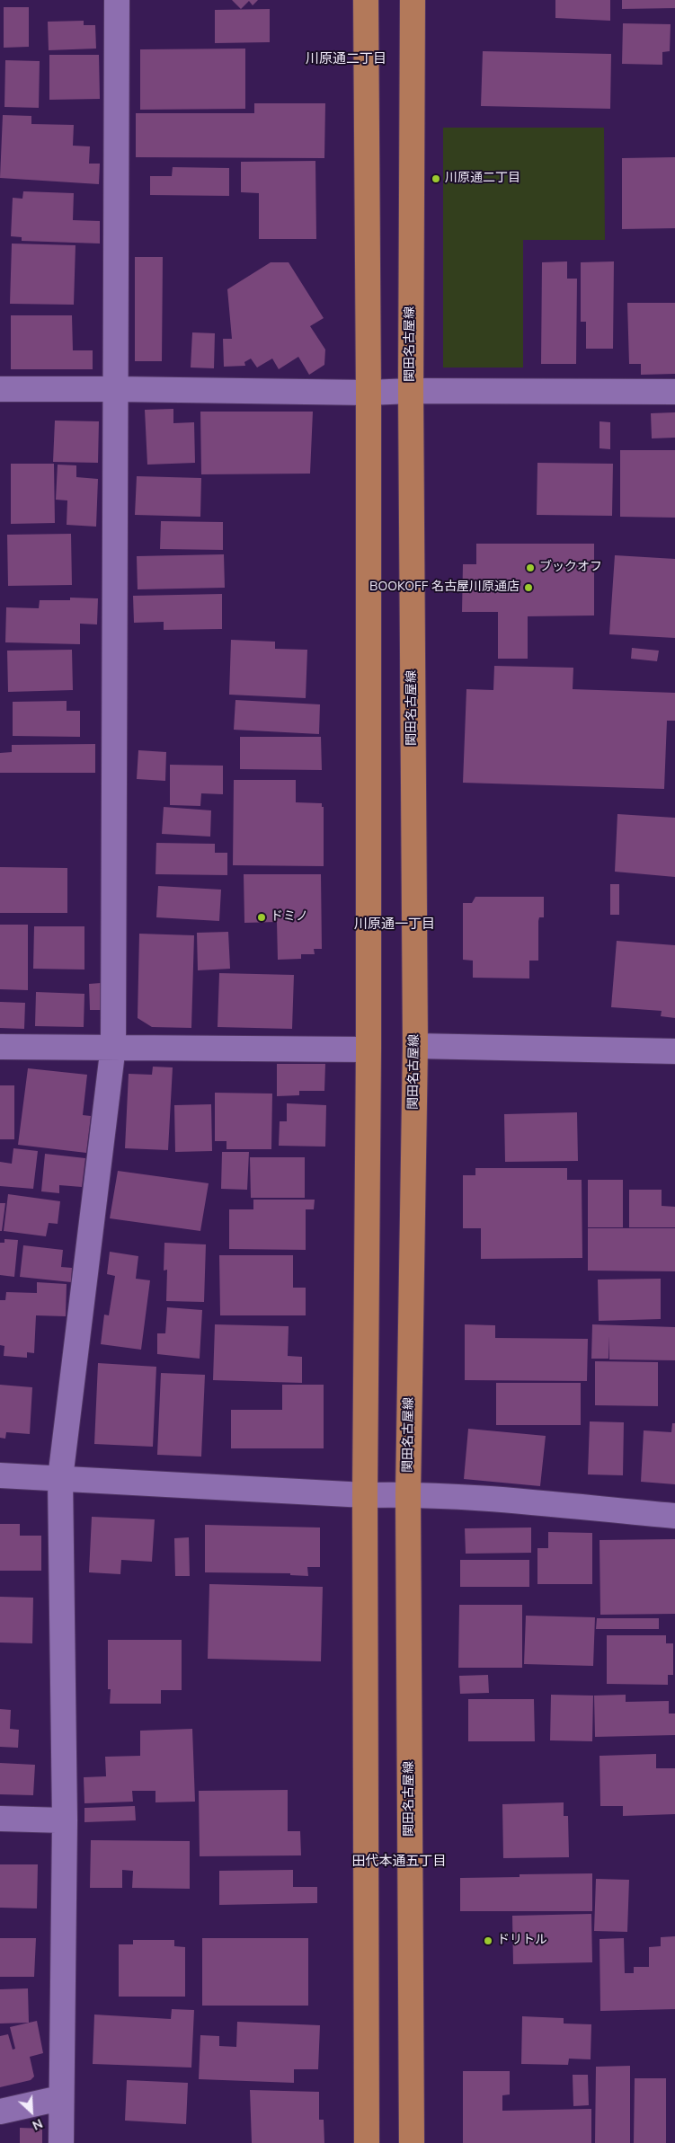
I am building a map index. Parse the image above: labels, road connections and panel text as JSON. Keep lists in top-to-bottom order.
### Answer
{
  "streets": {
    "main road": ["関田名古屋線"]
  },
  "districts": ["川原通二丁目", "川原通一丁目", "田代本通五丁目"],
  "places": [
    "川原通二丁目",
    "ブックオフ",
    "BOOKOFF 名古屋川原通店",
    "ドミノ",
    "ドリトル"
  ],
  "north": "bottom right"
}
